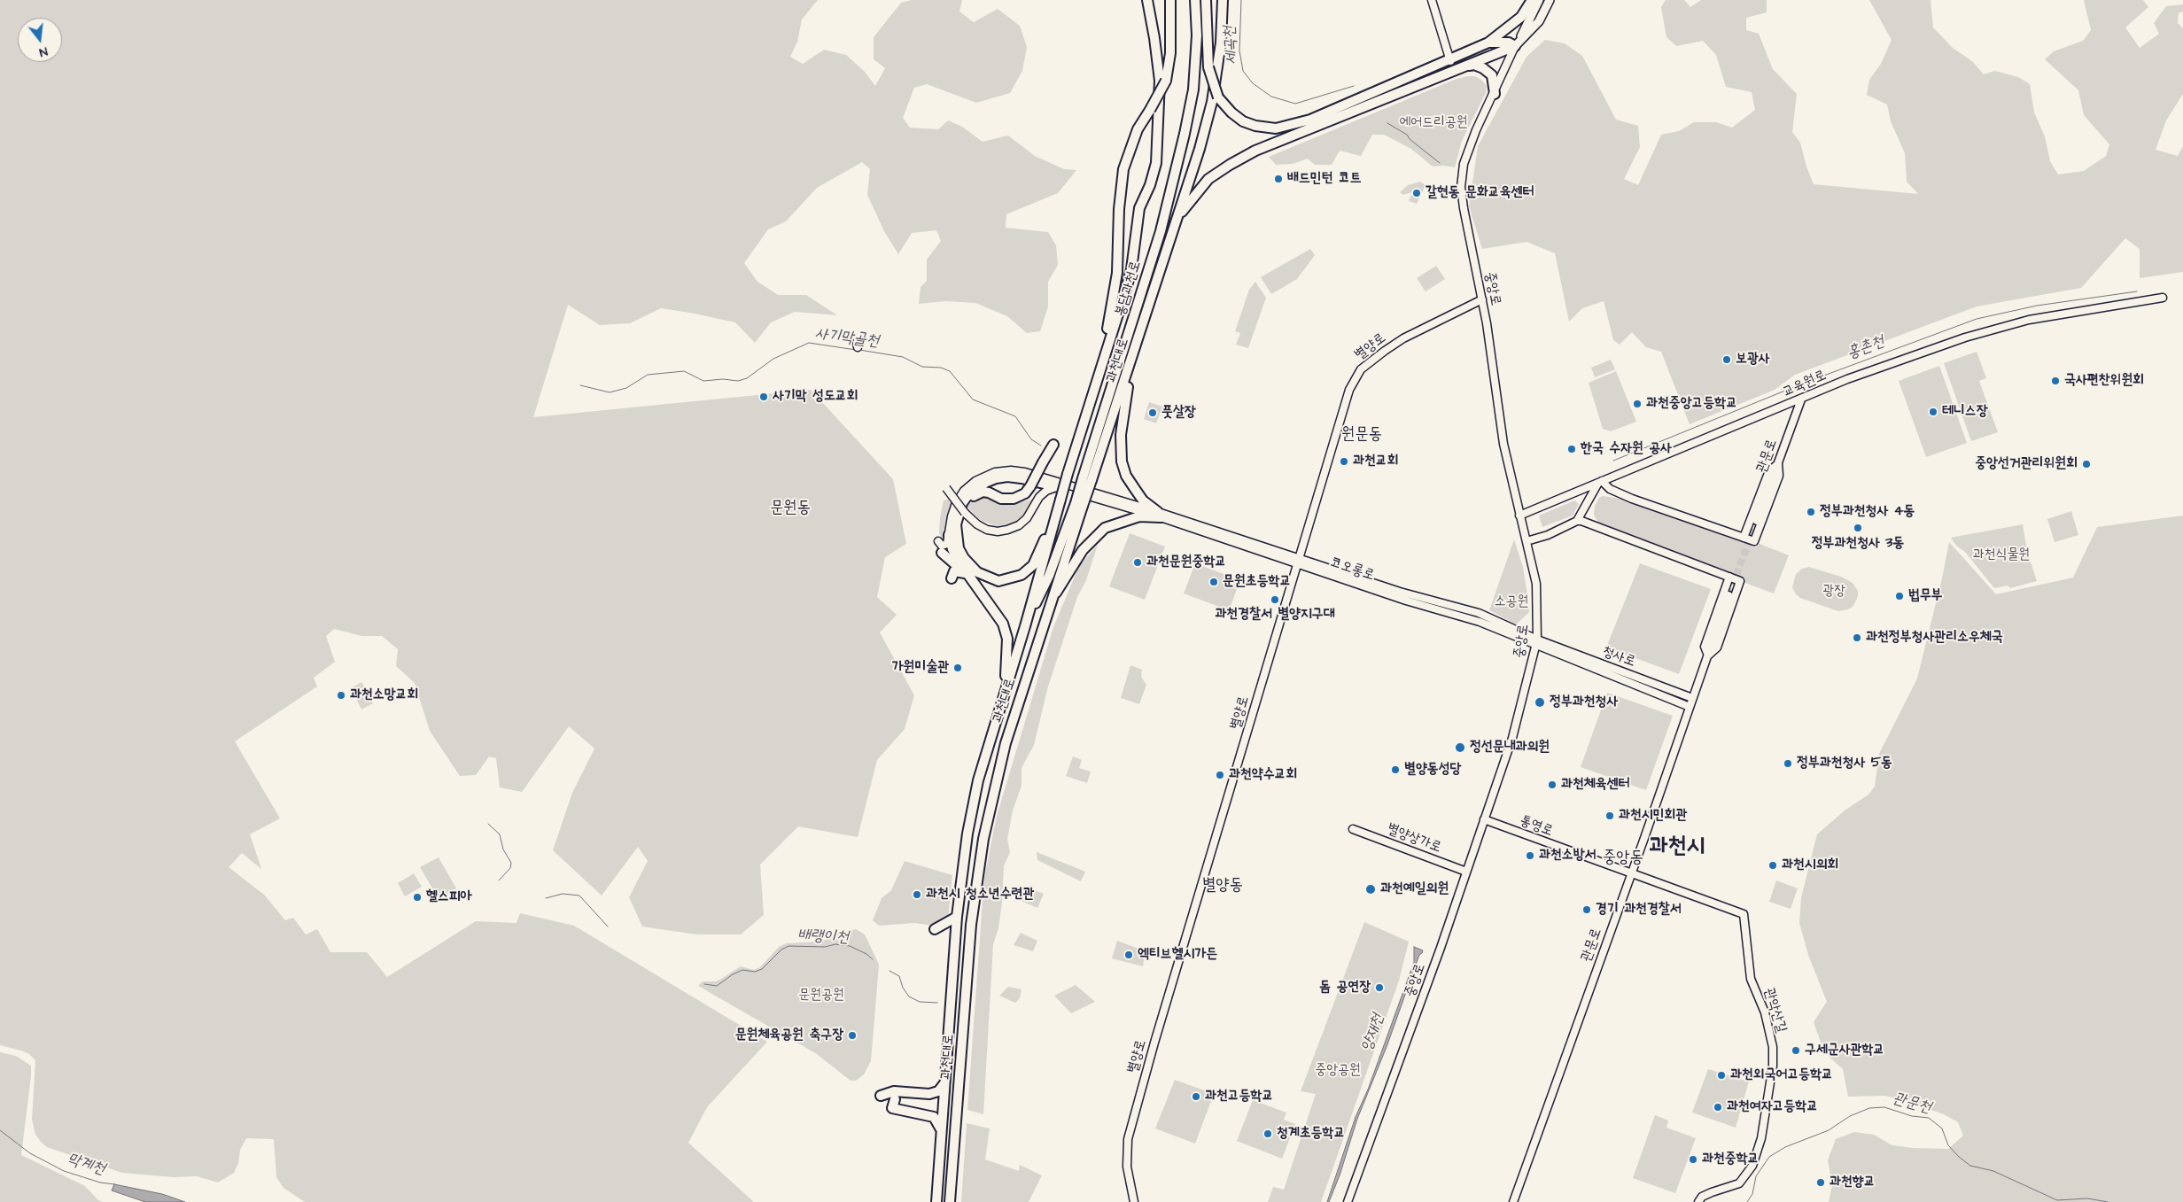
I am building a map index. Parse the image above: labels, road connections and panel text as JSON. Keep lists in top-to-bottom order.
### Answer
{
  "streets": {
    "highway": ["봉담과천로", "과천대로"],
    "street": [
      "중앙로",
      "별양로",
      "교육원로",
      "관문로",
      "코오롱로",
      "청사로",
      "통영로",
      "별양상가로",
      "관악산길"
    ]
  },
  "crossings": [
    ["봉담과천로", "과천대로"],
    ["중앙로", "별양로"],
    ["중앙로", "교육원로"],
    ["중앙로", "코오롱로"],
    ["중앙로", "청사로"],
    ["중앙로", "통영로"],
    ["중앙로", "별양상가로"],
    ["별양로", "코오롱로"],
    ["교육원로", "관문로"],
    ["관문로", "청사로"],
    ["관문로", "통영로"],
    ["관문로", "관악산길"],
    ["코오롱로", "청사로"],
    ["통영로", "관악산길"]
  ],
  "districts": [
    "원문동",
    "문원동",
    "과천시",
    "중앙동",
    "별양동"
  ],
  "water": [
    "세곡천",
    "사기막골천",
    "홍촌천",
    "배랭이천",
    "양재천",
    "관문천",
    "막계천"
  ],
  "parks": [
    "에어드리공원",
    "과천식물원",
    "광장",
    "소공원",
    "문원공원",
    "중앙공원"
  ],
  "places": [
    "배드민턴 코트",
    "갈현동 문화교육센터",
    "보광사",
    "국사편찬위원회",
    "사기막 성도교회",
    "과천중앙고등학교",
    "테니스장",
    "풋살장",
    "한국 수자원 공사",
    "과천교회",
    "중앙선거관리위원회",
    "정부과천청사 4동",
    "정부과천청사 3동",
    "과천문원중학교",
    "문원초등학교",
    "법무부",
    "과천경찰서 별양지구대",
    "과천정부청사관리소우체국",
    "가원미술관",
    "과천소망교회",
    "정부과천청사",
    "정선문내과의원",
    "정부과천청사 5동",
    "별양동성당",
    "과천약수교회",
    "과천체육센터",
    "과천시민회관",
    "과천소방서",
    "과천시의회",
    "과천예일의원",
    "과천시 청소년수련관",
    "헬스피아",
    "경기 과천경찰서",
    "엑티브헬시가든",
    "돔 공연장",
    "문원체육공원 축구장",
    "구세군사관학교",
    "과천외국어고등학교",
    "과천고등학교",
    "과천여자고등학교",
    "청계초등학교",
    "과천중학교",
    "과천향교"
  ],
  "north": "bottom"
}
